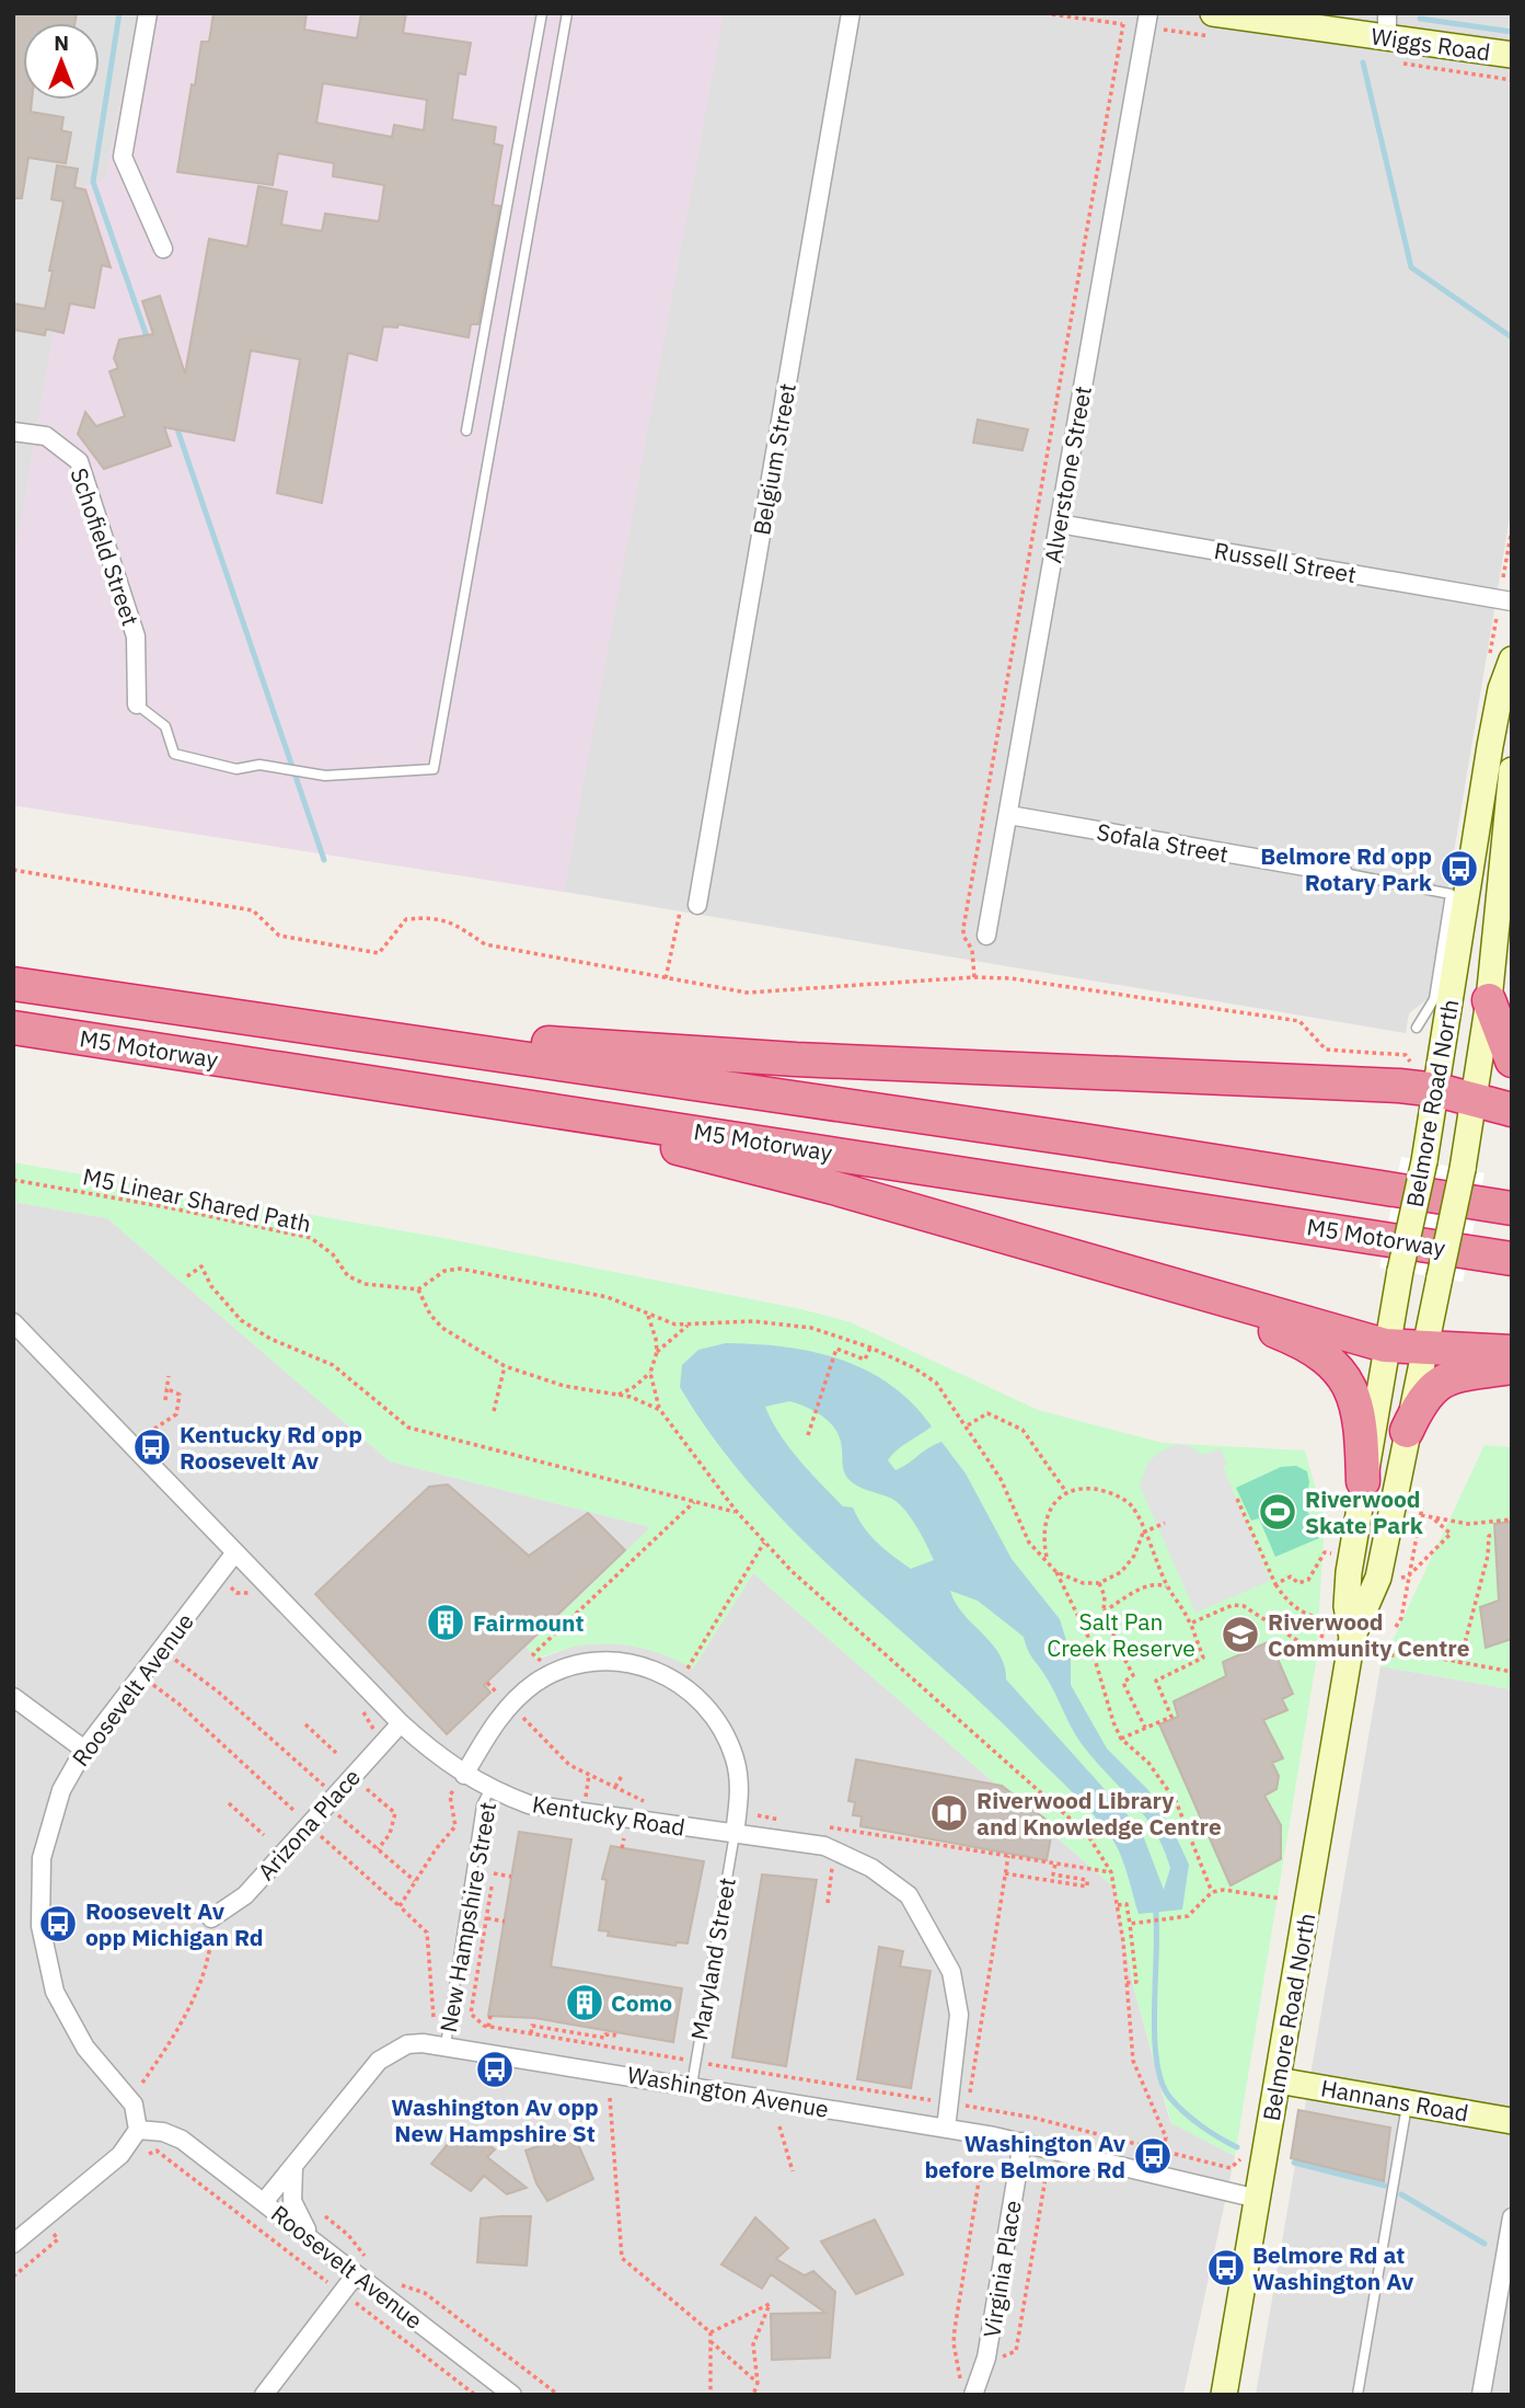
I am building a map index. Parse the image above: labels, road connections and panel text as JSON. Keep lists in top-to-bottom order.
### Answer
{
  "streets": {
    "highway": ["M5 Motorway"],
    "main road": ["Wiggs Road", "Belmore Road North", "Hannans Road"],
    "street": [
      "Belgium Street",
      "Alverstone Street",
      "Schofield Street",
      "Russell Street",
      "Sofala Street",
      "Roosevelt Avenue",
      "Kentucky Road",
      "Arizona Place",
      "Washington Avenue",
      "Virginia Place"
    ],
    "lane": ["New Hampshire Street", "Maryland Street"],
    "path": ["M5 Linear Shared Path"]
  },
  "crossings": [
    ["Alverstone Street", "Russell Street"],
    ["Alverstone Street", "Sofala Street"],
    ["Belmore Road North", "Washington Avenue"],
    ["Belmore Road North", "Hannans Road"],
    ["Roosevelt Avenue", "Kentucky Road"],
    ["Roosevelt Avenue", "Washington Avenue"],
    ["Kentucky Road", "Arizona Place"],
    ["Kentucky Road", "New Hampshire Street"],
    ["Kentucky Road", "Maryland Street"],
    ["Kentucky Road", "Washington Avenue"],
    ["New Hampshire Street", "Washington Avenue"],
    ["Maryland Street", "Washington Avenue"],
    ["Washington Avenue", "Virginia Place"]
  ],
  "parks": ["Salt Pan Creek Reserve"],
  "places": {
    "bus stop": [
      "Belmore Rd opp Rotary Park",
      "Kentucky Rd opp Roosevelt Av",
      "Roosevelt Av opp Michigan Rd",
      "Washington Av opp New Hampshire St",
      "Washington Av before Belmore Rd",
      "Belmore Rd at Washington Av"
    ],
    "sports": ["Riverwood Skate Park"],
    "building": ["Fairmount", "Como"],
    "school or university": ["Riverwood Community Centre"],
    "library": ["Riverwood Library and Knowledge Centre"]
  },
  "north": "top"
}
